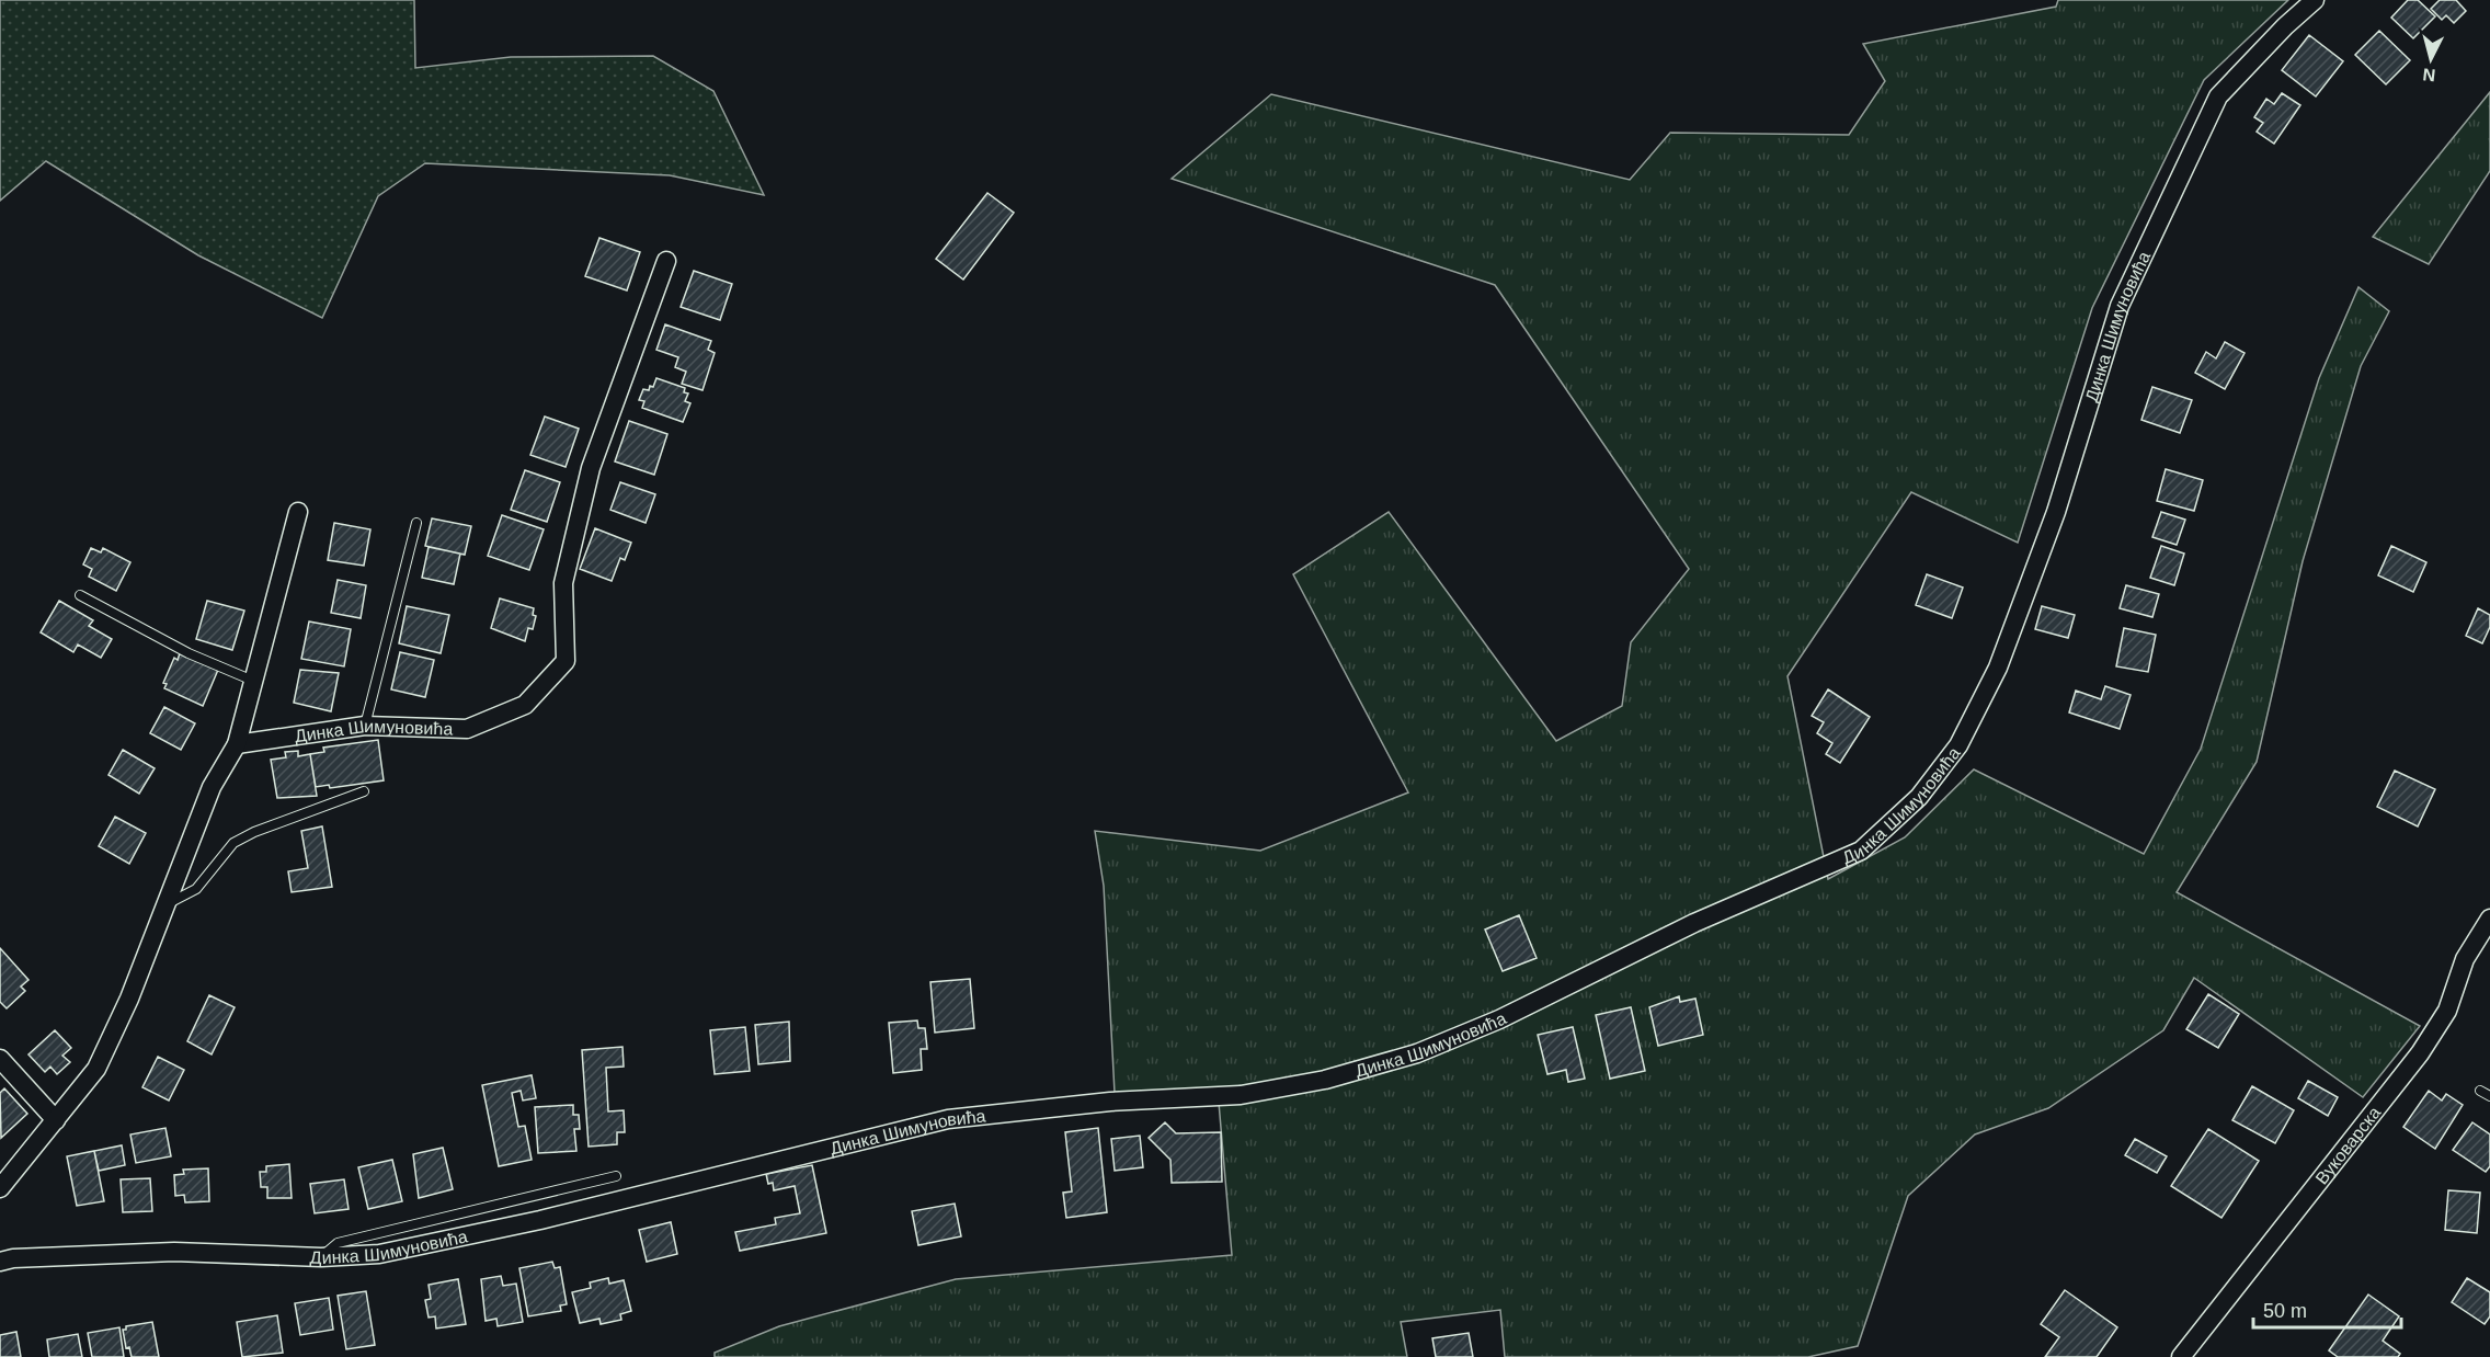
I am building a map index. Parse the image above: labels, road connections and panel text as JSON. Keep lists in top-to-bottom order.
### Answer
{
  "streets": {
    "street": ["Динка Шимуновића", "Вуковарска"]
  },
  "scale_bar": "50 m",
  "north": "bottom"
}
